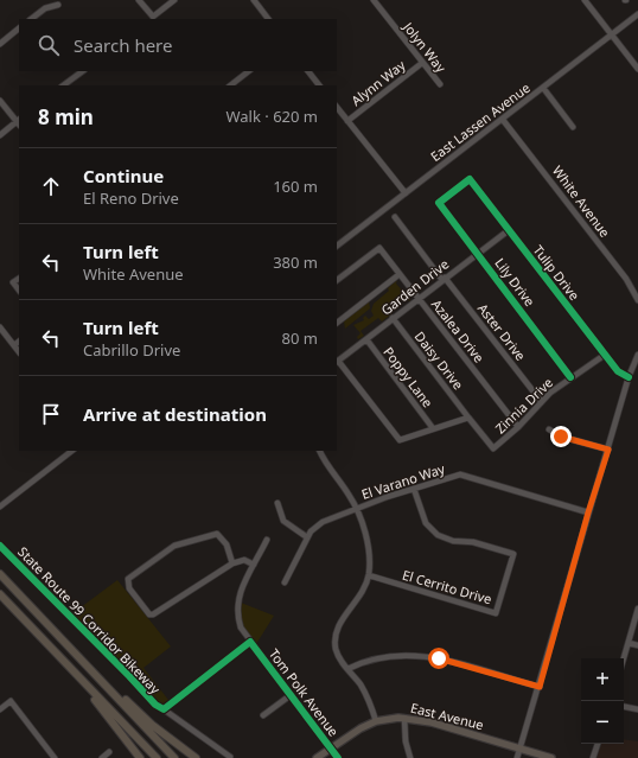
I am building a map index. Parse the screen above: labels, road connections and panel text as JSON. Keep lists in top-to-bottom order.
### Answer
{
  "streets": {
    "main road": ["East Avenue"],
    "street": [
      "Jolyn Way",
      "Alynn Way",
      "East Lassen Avenue",
      "White Avenue",
      "Tulip Drive",
      "Lily Drive",
      "Garden Drive",
      "Azalea Drive",
      "Aster Drive",
      "Daisy Drive",
      "Poppy Lane",
      "Zinnia Drive",
      "El Varano Way",
      "El Cerrito Drive",
      "Tom Polk Avenue"
    ],
    "cycle path": ["State Route 99 Corridor Bikeway"]
  },
  "crossings": [
    ["Jolyn Way", "Alynn Way"],
    ["East Lassen Avenue", "White Avenue"],
    ["Tulip Drive", "Lily Drive"],
    ["Tulip Drive", "Garden Drive"],
    ["Tulip Drive", "Zinnia Drive"],
    ["Lily Drive", "Garden Drive"],
    ["Lily Drive", "Zinnia Drive"],
    ["Garden Drive", "Azalea Drive"],
    ["Garden Drive", "Aster Drive"],
    ["Garden Drive", "Daisy Drive"],
    ["Garden Drive", "Poppy Lane"],
    ["Azalea Drive", "Zinnia Drive"],
    ["Aster Drive", "Zinnia Drive"],
    ["Daisy Drive", "Zinnia Drive"],
    ["El Varano Way", "El Cerrito Drive"],
    ["Tom Polk Avenue", "East Avenue"]
  ],
  "page": {
    "search": "Search here",
    "heading": ["8 min", "Walk · 620 m"],
    "list": [
      ["Continue", "El Reno Drive", "160 m"],
      ["Turn left", "White Avenue", "380 m"],
      ["Turn left", "Cabrillo Drive", "80 m"],
      "Arrive at destination"
    ],
    "map_buttons": ["+", "−"]
  }
}
